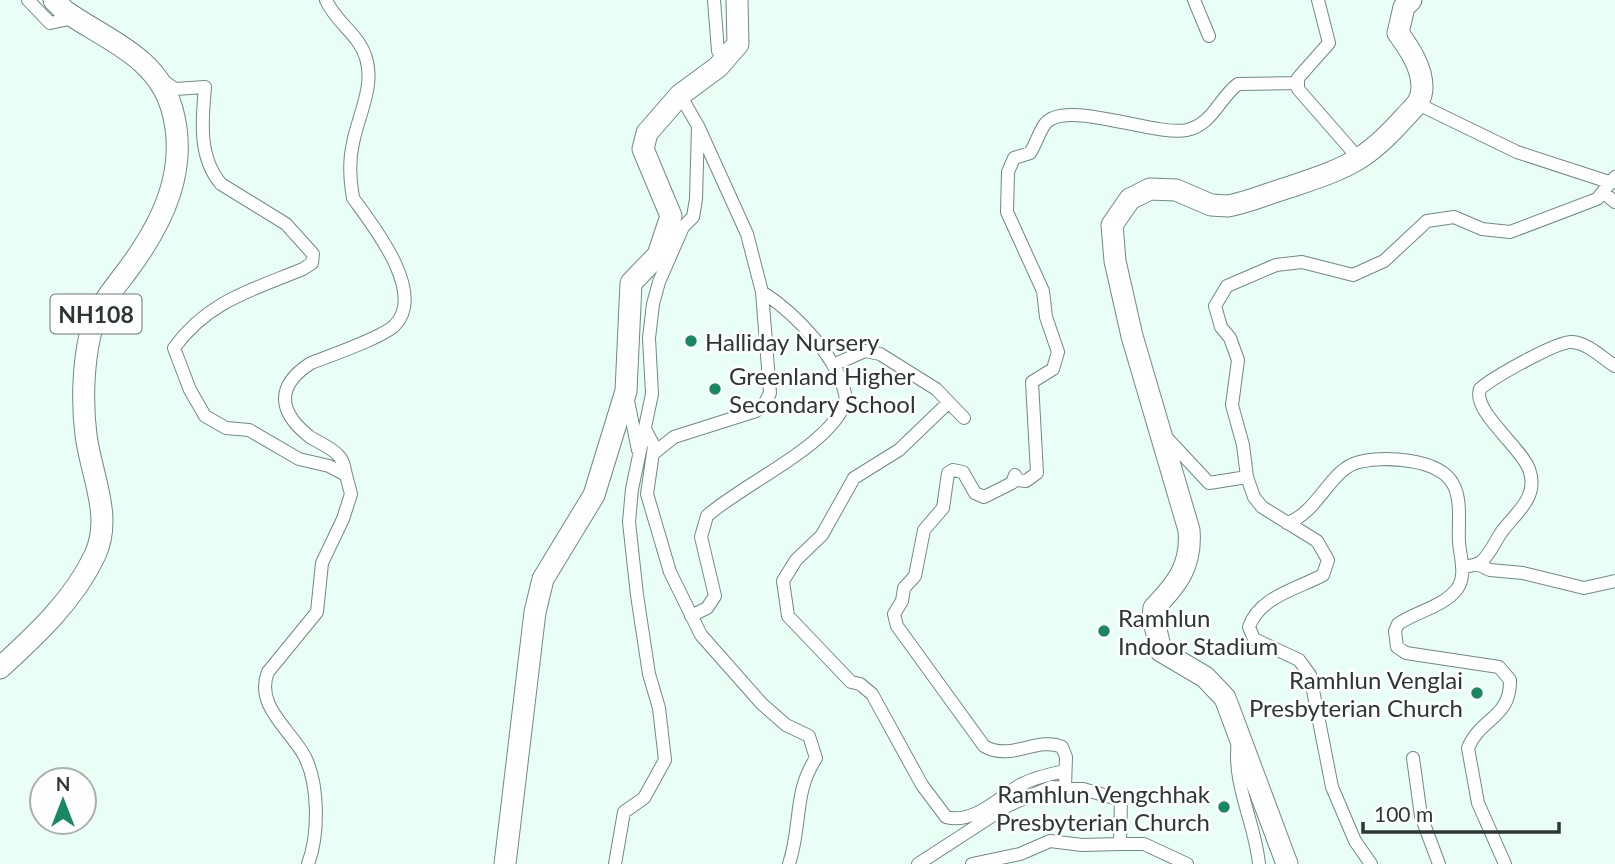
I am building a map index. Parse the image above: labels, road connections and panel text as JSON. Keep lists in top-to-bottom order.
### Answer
{
  "streets": {
    "main road": ["NH108"]
  },
  "places": [
    "Halliday Nursery",
    "Greenland Higher Secondary School",
    "Ramhlun Indoor Stadium",
    "Ramhlun Venglai Presbyterian Church",
    "Ramhlun Vengchhak Presbyterian Church"
  ],
  "scale_bar": "100 m",
  "north": "top"
}
